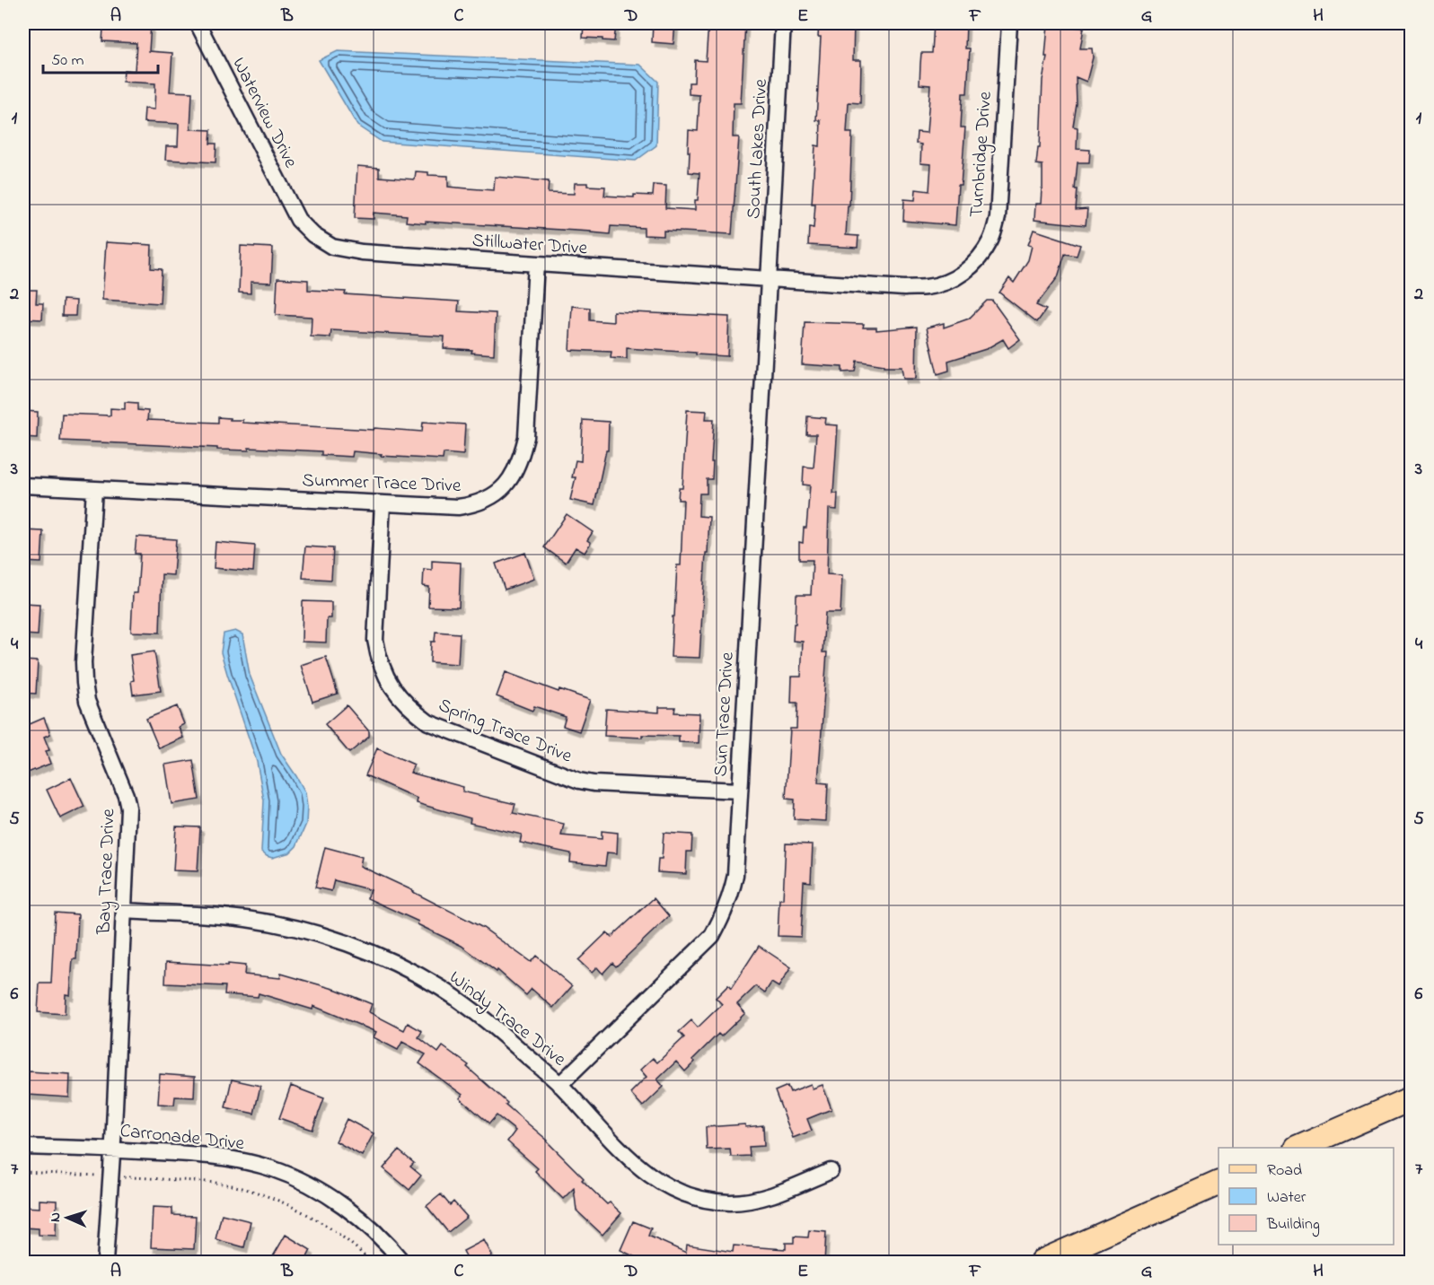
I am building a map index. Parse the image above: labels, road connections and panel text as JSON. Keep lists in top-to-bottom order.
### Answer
{
  "streets": {
    "street": [
      "Waterview Drive",
      "South Lakes Drive",
      "Turnbridge Drive",
      "Stillwater Drive",
      "Summer Trace Drive",
      "Sun Trace Drive",
      "Spring Trace Drive",
      "Bay Trace Drive",
      "Windy Trace Drive",
      "Carronade Drive"
    ]
  },
  "crossings": [
    ["Waterview Drive", "Stillwater Drive"],
    ["South Lakes Drive", "Turnbridge Drive"],
    ["South Lakes Drive", "Stillwater Drive"],
    ["South Lakes Drive", "Sun Trace Drive"],
    ["Turnbridge Drive", "Stillwater Drive"],
    ["Turnbridge Drive", "Sun Trace Drive"],
    ["Stillwater Drive", "Summer Trace Drive"],
    ["Stillwater Drive", "Sun Trace Drive"],
    ["Summer Trace Drive", "Spring Trace Drive"],
    ["Summer Trace Drive", "Bay Trace Drive"],
    ["Sun Trace Drive", "Spring Trace Drive"],
    ["Sun Trace Drive", "Windy Trace Drive"],
    ["Bay Trace Drive", "Windy Trace Drive"],
    ["Bay Trace Drive", "Carronade Drive"]
  ],
  "legend": ["Road", "Water", "Building"],
  "scale_bar": "50 m",
  "north": "left",
  "grid": {
    "columns": [
      "A",
      "B",
      "C",
      "D",
      "E",
      "F",
      "G",
      "H"
    ],
    "rows": [
      "1",
      "2",
      "3",
      "4",
      "5",
      "6",
      "7"
    ]
  }
}
